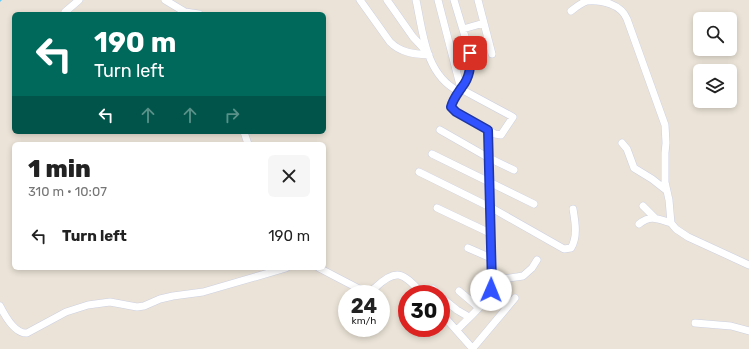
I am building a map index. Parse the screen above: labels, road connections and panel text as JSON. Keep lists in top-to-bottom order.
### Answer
{
  "page": {
    "turn": ["190 m", "Turn left"],
    "heading": ["1 min", "310 m · 10:07"],
    "list": [
      {
        "name": "Turn left",
        "value": "190 m"
      }
    ],
    "speed": "24 km/h",
    "limit": "30"
  }
}
